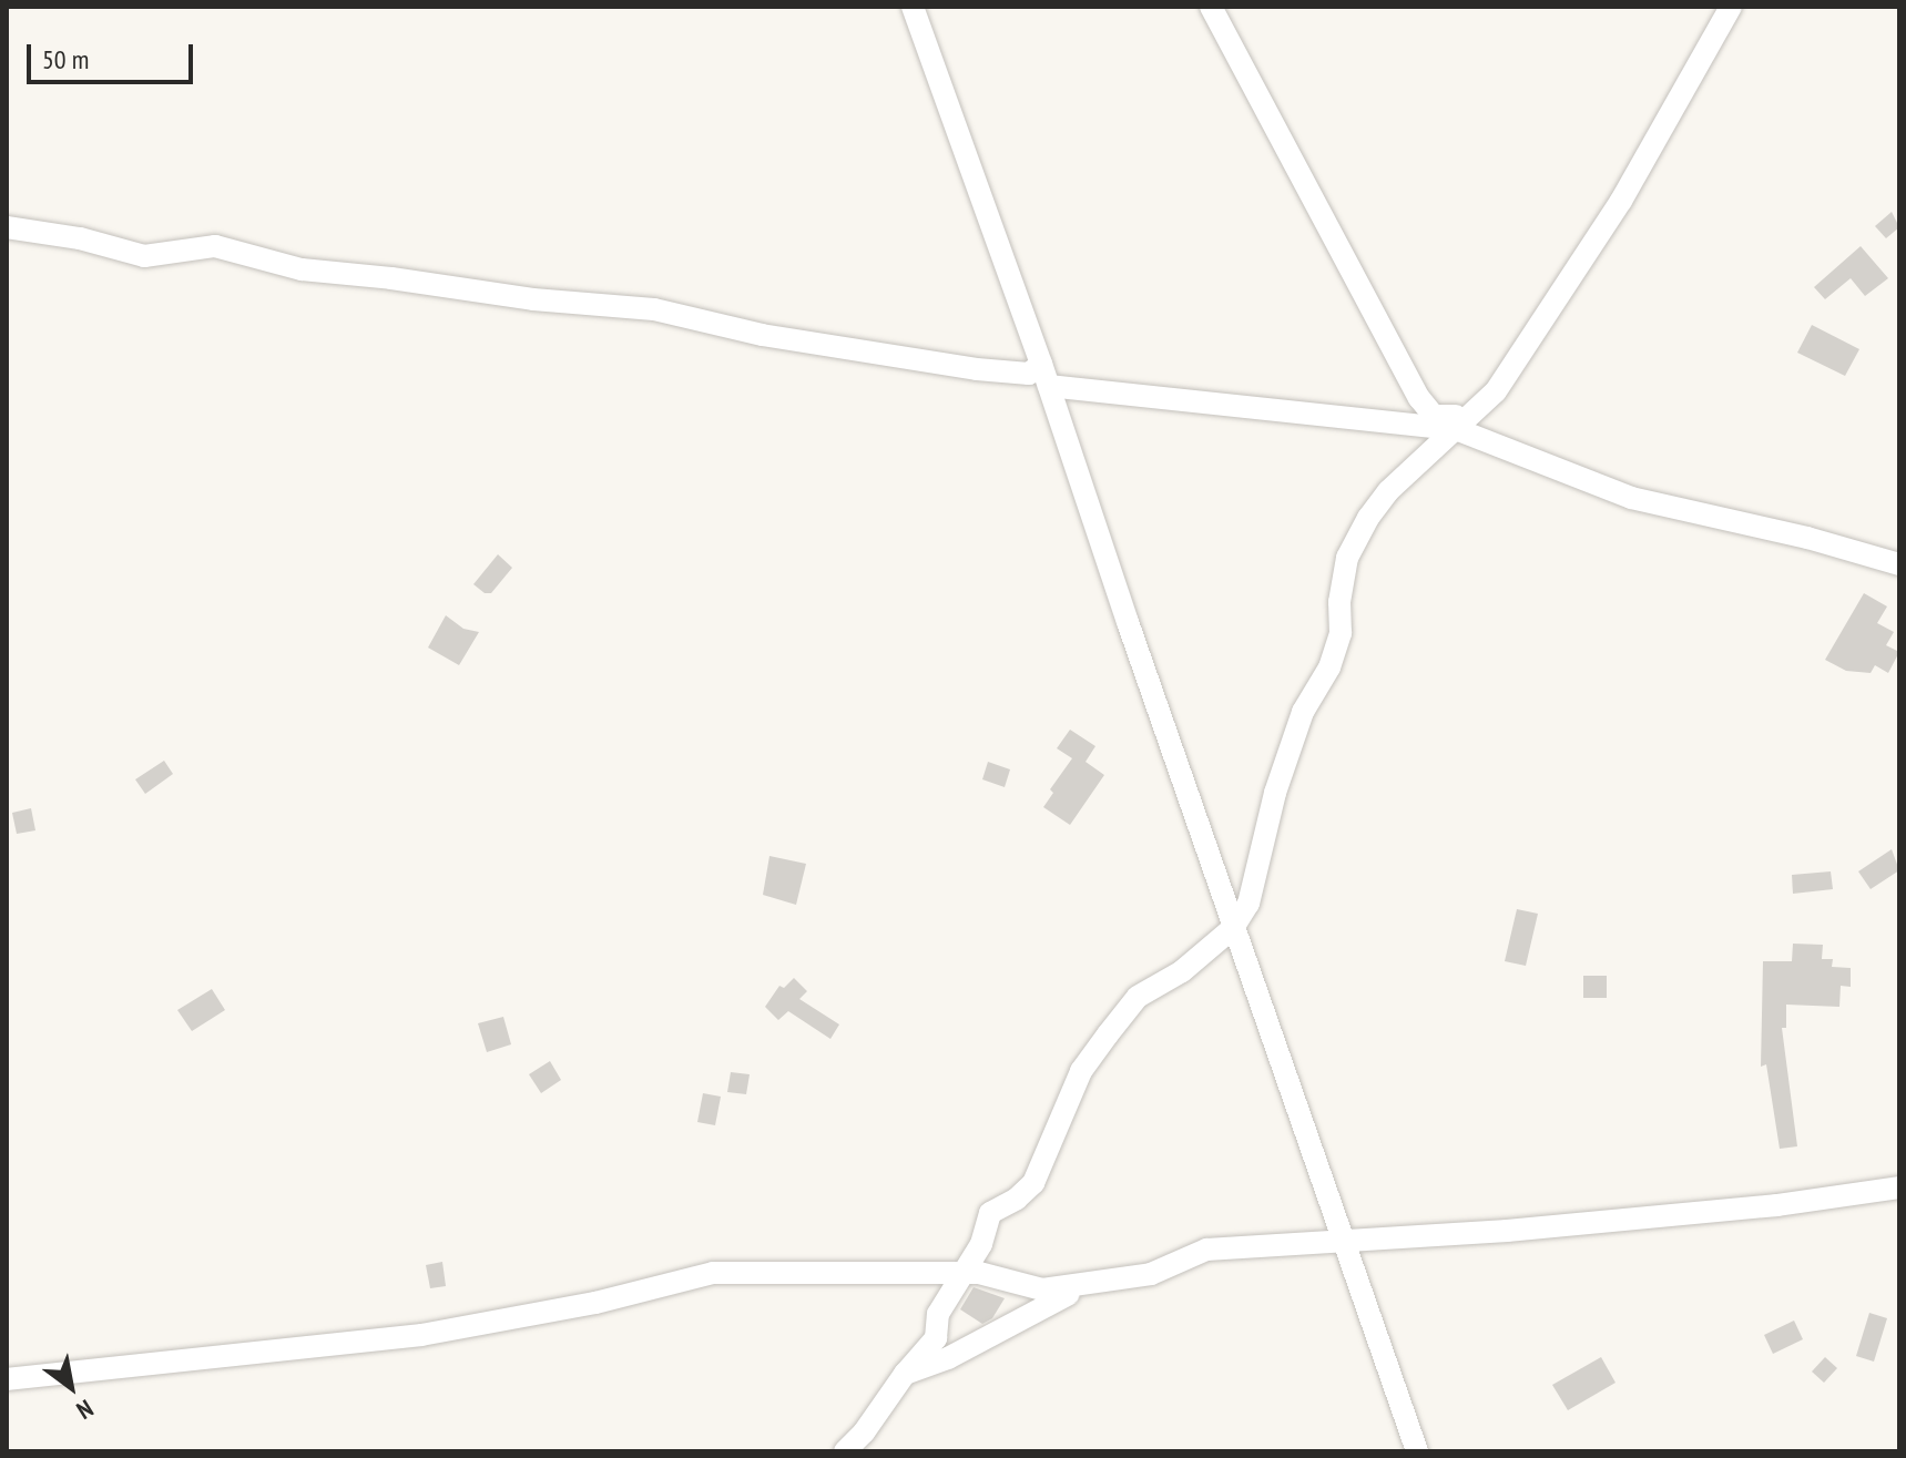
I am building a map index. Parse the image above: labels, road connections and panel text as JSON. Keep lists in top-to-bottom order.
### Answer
{
  "scale_bar": "50 m",
  "north": "bottom right"
}
